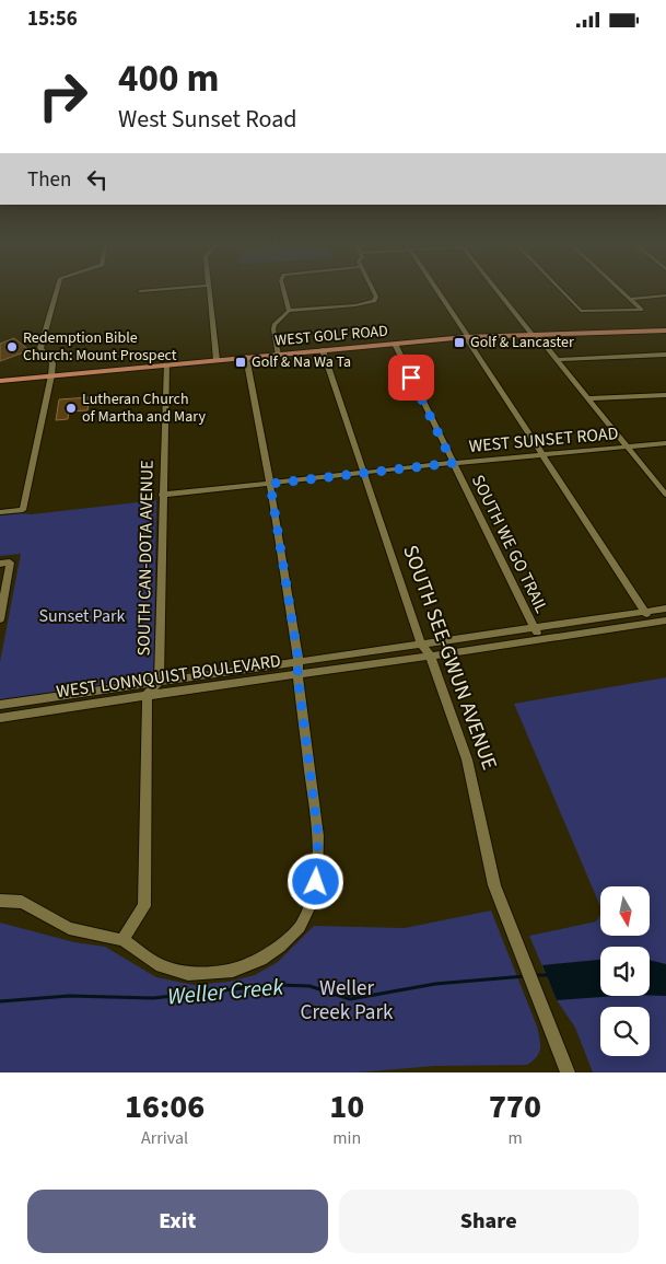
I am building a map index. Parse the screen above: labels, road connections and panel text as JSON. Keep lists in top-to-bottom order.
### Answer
{
  "streets": {
    "main road": ["WEST GOLF ROAD"],
    "street": [
      "WEST SUNSET ROAD",
      "SOUTH WE GO TRAIL",
      "SOUTH CAN-DOTA AVENUE",
      "SOUTH SEE-GWUN AVENUE",
      "WEST LONNQUIST BOULEVARD"
    ]
  },
  "crossings": [
    ["WEST GOLF ROAD", "SOUTH WE GO TRAIL"],
    ["WEST GOLF ROAD", "SOUTH CAN-DOTA AVENUE"],
    ["WEST GOLF ROAD", "SOUTH SEE-GWUN AVENUE"],
    ["WEST SUNSET ROAD", "SOUTH WE GO TRAIL"],
    ["WEST SUNSET ROAD", "SOUTH CAN-DOTA AVENUE"],
    ["WEST SUNSET ROAD", "SOUTH SEE-GWUN AVENUE"],
    ["SOUTH WE GO TRAIL", "WEST LONNQUIST BOULEVARD"],
    ["SOUTH CAN-DOTA AVENUE", "WEST LONNQUIST BOULEVARD"],
    ["SOUTH SEE-GWUN AVENUE", "WEST LONNQUIST BOULEVARD"]
  ],
  "water": ["Weller Creek"],
  "parks": ["Sunset Park", "Weller Creek Park"],
  "places": {
    "transit": ["Golf & Lancaster", "Golf & Na Wa Ta"],
    "other": ["Redemption Bible Church: Mount Prospect", "Lutheran Church of Martha and Mary"]
  },
  "north": "bottom",
  "page": {
    "status": "15:56",
    "turn": ["400 m", "West Sunset Road"],
    "then": "Then",
    "eta": [
      "16:06",
      "Arrival",
      "10",
      "min",
      "770",
      "m"
    ],
    "buttons": ["Exit", "Share"]
  }
}
